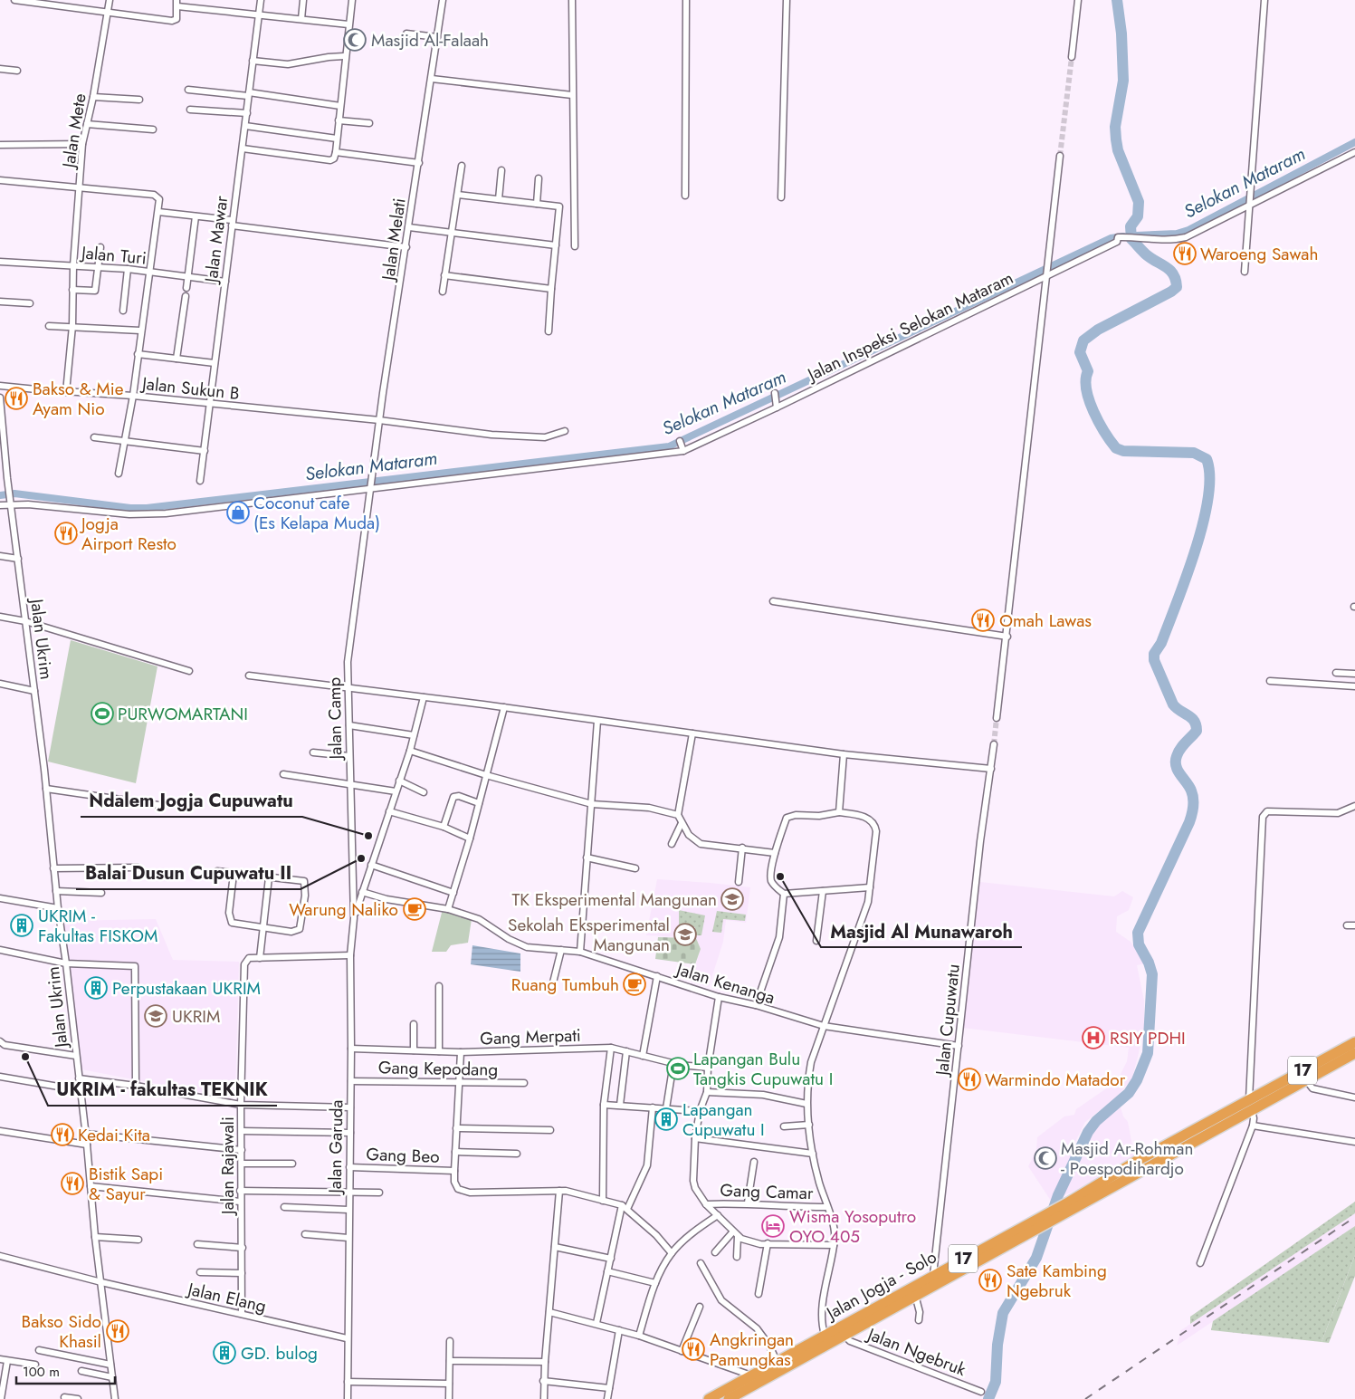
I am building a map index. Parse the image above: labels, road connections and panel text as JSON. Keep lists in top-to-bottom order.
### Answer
{
  "streets": {
    "highway": ["17", "Jalan Jogja - Solo"],
    "street": [
      "Jalan Mete",
      "Jalan Mawar",
      "Jalan Melati",
      "Jalan Turi",
      "Jalan Inspeksi Selokan Mataram",
      "Jalan Sukun B",
      "Jalan Ukrim",
      "Jalan Camp",
      "Jalan Kenanga",
      "Jalan Cupuwatu",
      "Gang Merpati",
      "Gang Kepodang",
      "Jalan Garuda",
      "Gang Beo",
      "Jalan Rajawali",
      "Gang Camar",
      "Jalan Elang",
      "Jalan Ngebruk"
    ]
  },
  "crossings": [
    ["Jalan Mete", "Jalan Turi"],
    ["Jalan Mete", "Jalan Sukun B"],
    ["Jalan Mawar", "Jalan Turi"],
    ["Jalan Mawar", "Jalan Sukun B"],
    ["Jalan Melati", "Jalan Inspeksi Selokan Mataram"],
    ["Jalan Melati", "Jalan Sukun B"],
    ["Jalan Melati", "Jalan Camp"],
    ["Jalan Inspeksi Selokan Mataram", "Jalan Ukrim"],
    ["Jalan Inspeksi Selokan Mataram", "Jalan Camp"],
    ["Jalan Ukrim", "Jalan Elang"],
    ["Jalan Camp", "Jalan Garuda"],
    ["Jalan Kenanga", "Jalan Cupuwatu"],
    ["Jalan Cupuwatu", "Jalan Jogja - Solo"],
    ["Gang Merpati", "Jalan Garuda"],
    ["Gang Kepodang", "Jalan Garuda"],
    ["Jalan Garuda", "Gang Beo"],
    ["Jalan Garuda", "Jalan Elang"],
    ["Jalan Rajawali", "Jalan Elang"],
    ["Jalan Jogja - Solo", "Jalan Ngebruk"]
  ],
  "water": ["Selokan Mataram"],
  "places": {
    "mosque": ["Masjid Al-Falaah", "Masjid Ar-Rohman - Poespodihardjo"],
    "restaurant": [
      "Waroeng Sawah",
      "Bakso & Mie Ayam Nio",
      "Jogja Airport Resto",
      "Omah Lawas",
      "Warmindo Matador",
      "Kedai Kita",
      "Bistik Sapi & Sayur",
      "Sate Kambing Ngebruk",
      "Bakso Sido Khasil",
      "Angkringan Pamungkas"
    ],
    "shop": ["Coconut cafe (Es Kelapa Muda)"],
    "sports": ["PURWOMARTANI", "Lapangan Bulu Tangkis Cupuwatu I"],
    "other": [
      "Ndalem Jogja Cupuwatu",
      "Balai Dusun Cupuwatu II",
      "Masjid Al Munawaroh",
      "UKRIM - fakultas TEKNIK"
    ],
    "school or university": ["TK Eksperimental Mangunan", "Sekolah Eksperimental Mangunan", "UKRIM"],
    "cafe": ["Warung Naliko", "Ruang Tumbuh"],
    "building": [
      "UKRIM - Fakultas FISKOM",
      "Perpustakaan UKRIM",
      "Lapangan Cupuwatu I",
      "GD. bulog"
    ],
    "hospital": ["RSIY PDHI"],
    "hotel": ["Wisma Yosoputro OYO 405"]
  },
  "scale_bar": "100 m"
}
